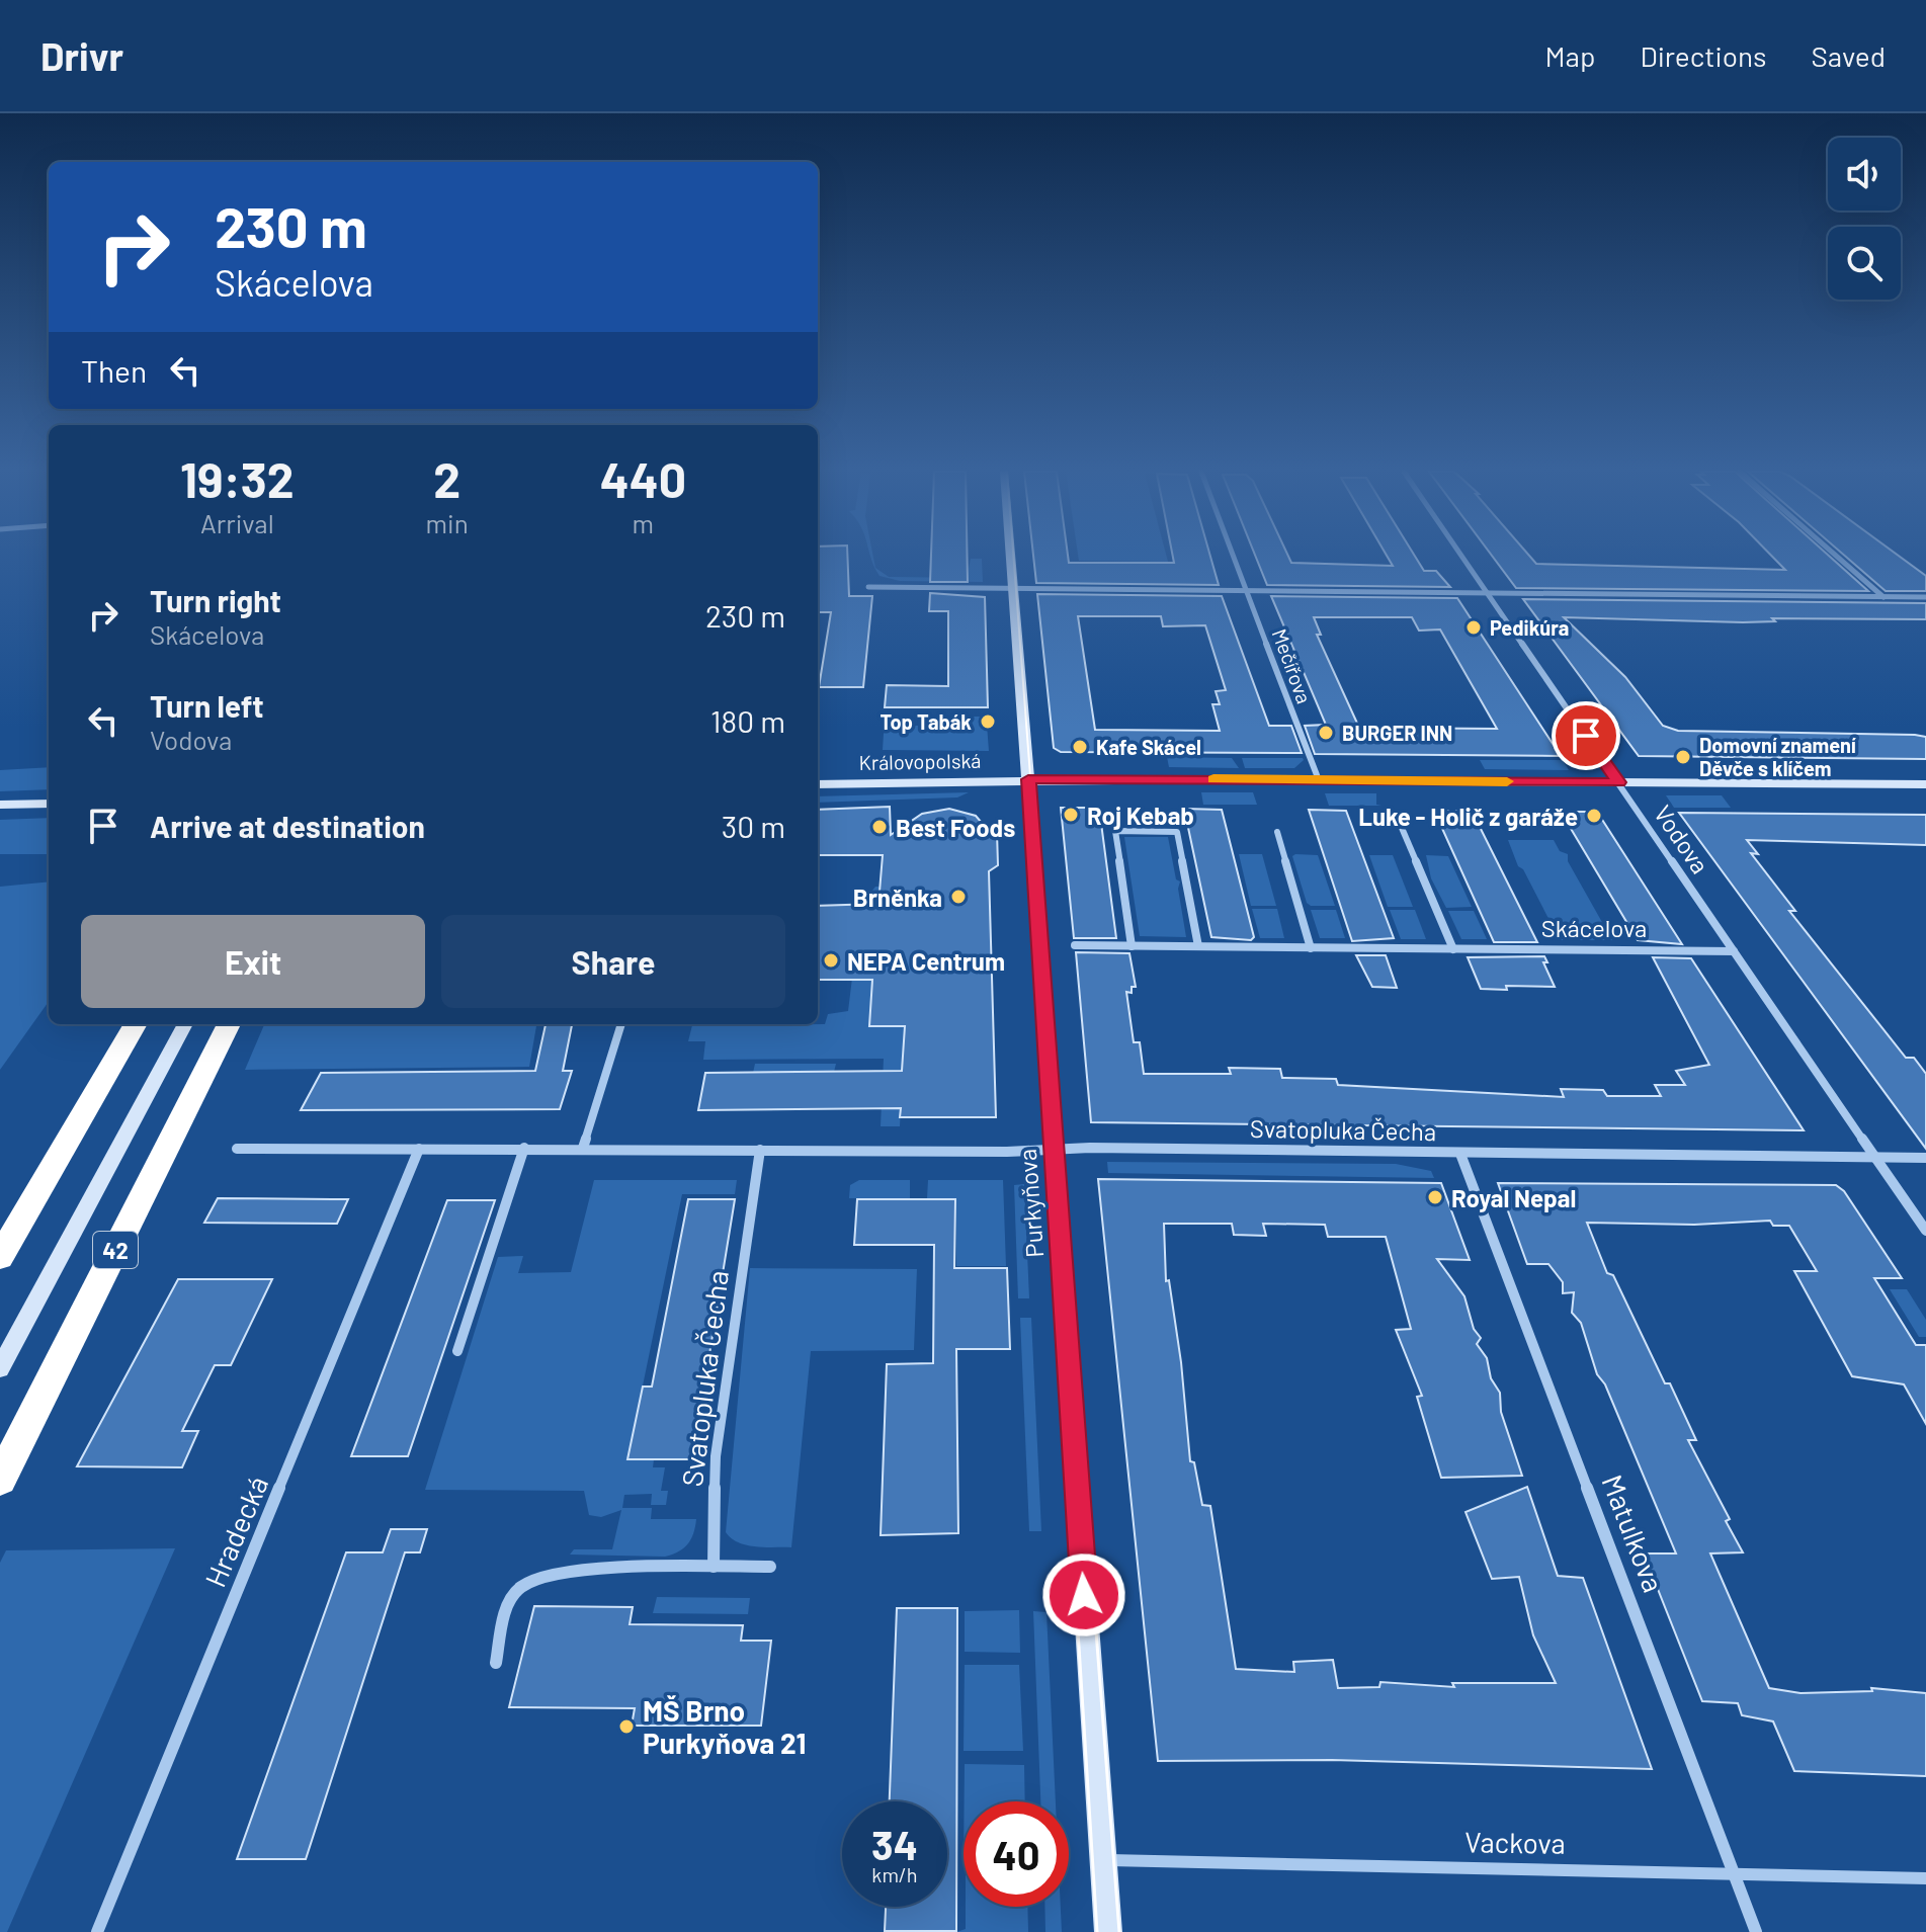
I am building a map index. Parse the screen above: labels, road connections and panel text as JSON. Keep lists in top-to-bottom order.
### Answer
{
  "streets": {
    "highway": ["42"],
    "street": [
      "Mečířova",
      "Královopolská",
      "Vodova",
      "Skácelova",
      "Svatopluka Čecha",
      "Purkyňova",
      "Hradecká",
      "Matulkova",
      "Vackova"
    ]
  },
  "crossings": [
    ["Královopolská", "Purkyňova"],
    ["Vodova", "Skácelova"],
    ["Vodova", "Svatopluka Čecha"],
    ["Svatopluka Čecha", "Purkyňova"],
    ["Svatopluka Čecha", "Hradecká"],
    ["Svatopluka Čecha", "Matulkova"],
    ["Purkyňova", "Vackova"],
    ["Matulkova", "Vackova"]
  ],
  "places": [
    "Pedikúra",
    "Top Tabák",
    "BURGER INN",
    "Kafe Skácel",
    "Domovní znamení Děvče s klíčem",
    "Roj Kebab",
    "Luke - Holič z garáže",
    "Best Foods",
    "Brněnka",
    "NEPA Centrum",
    "Royal Nepal",
    "MŠ Brno Purkyňova 21"
  ],
  "page": {
    "header": "Drivr",
    "nav": ["Map", "Directions", "Saved"],
    "turn": ["230 m", "Skácelova"],
    "then": "Then",
    "eta": [
      "19:32",
      "Arrival",
      "2",
      "min",
      "440",
      "m"
    ],
    "list": [
      {
        "name": "Turn right",
        "note": "Skácelova",
        "value": "230 m"
      },
      {
        "name": "Turn left",
        "note": "Vodova",
        "value": "180 m"
      },
      {
        "name": "Arrive at destination",
        "value": "30 m"
      }
    ],
    "buttons": ["Exit", "Share"],
    "speed": "34 km/h",
    "limit": "40"
  }
}
